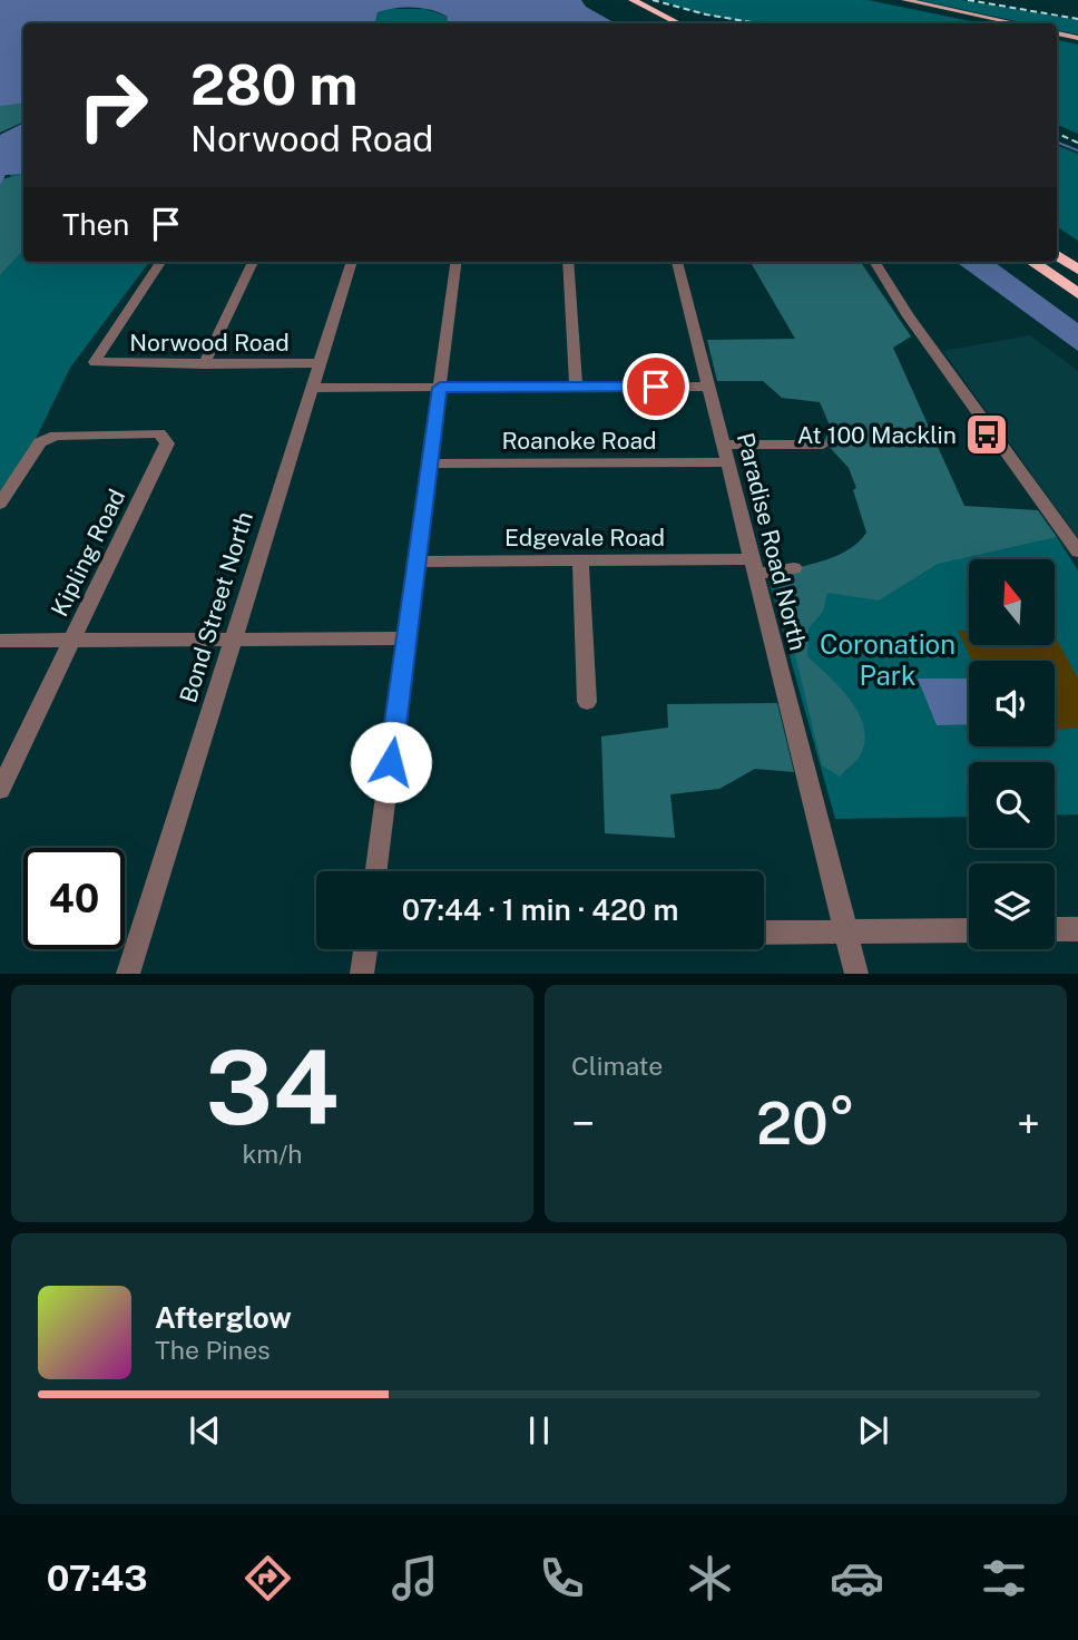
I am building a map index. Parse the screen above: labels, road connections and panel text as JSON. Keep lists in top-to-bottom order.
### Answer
{
  "streets": {
    "street": [
      "Norwood Road",
      "Roanoke Road",
      "Edgevale Road",
      "Paradise Road North",
      "Kipling Road",
      "Bond Street North"
    ]
  },
  "crossings": [
    ["Norwood Road", "Bond Street North"],
    ["Roanoke Road", "Paradise Road North"],
    ["Edgevale Road", "Paradise Road North"]
  ],
  "parks": ["Coronation Park"],
  "places": {
    "bus stop": ["At 100 Macklin"]
  },
  "north": "top",
  "page": {
    "turn": ["280 m", "Norwood Road"],
    "then": "Then",
    "limit": "40",
    "trip": "07:44 · 1 min · 420 m",
    "tile": [
      ["34", "km/h"],
      "Climate"
    ],
    "heat": ["−", "20°", "+"],
    "song": ["Afterglow", "The Pines"],
    "tabs": "07:43"
  }
}
